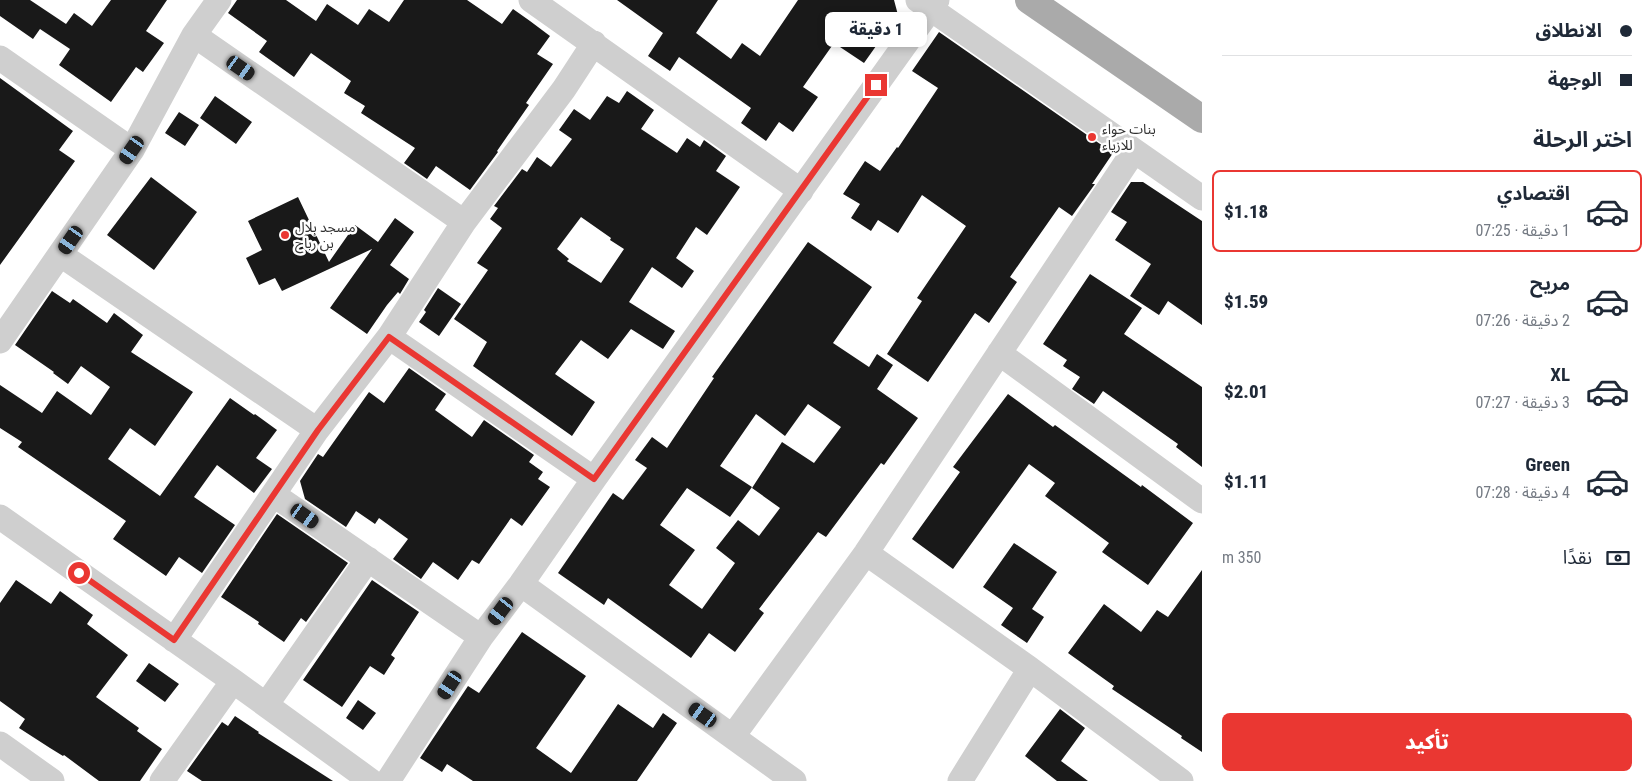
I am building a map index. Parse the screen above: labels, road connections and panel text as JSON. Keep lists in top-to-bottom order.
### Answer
{
  "places": ["بنات حواء للازياء", "مسجد بلال بن رباح"],
  "page": {
    "banner": ["الانطلاق", "الوجهة"],
    "bubble": "1 دقيقة",
    "heading": "اختر الرحلة",
    "list": [
      {
        "name": "اقتصادي",
        "note": "1 دقيقة · 07:25",
        "value": "$1.18"
      },
      {
        "name": "مريح",
        "note": "2 دقيقة · 07:26",
        "value": "$1.59"
      },
      {
        "name": "XL",
        "note": "3 دقيقة · 07:27",
        "value": "$2.01"
      },
      {
        "name": "Green",
        "note": "4 دقيقة · 07:28",
        "value": "$1.11"
      }
    ],
    "pay": ["نقدًا", "350 m"],
    "buttons": "تأكيد"
  }
}
